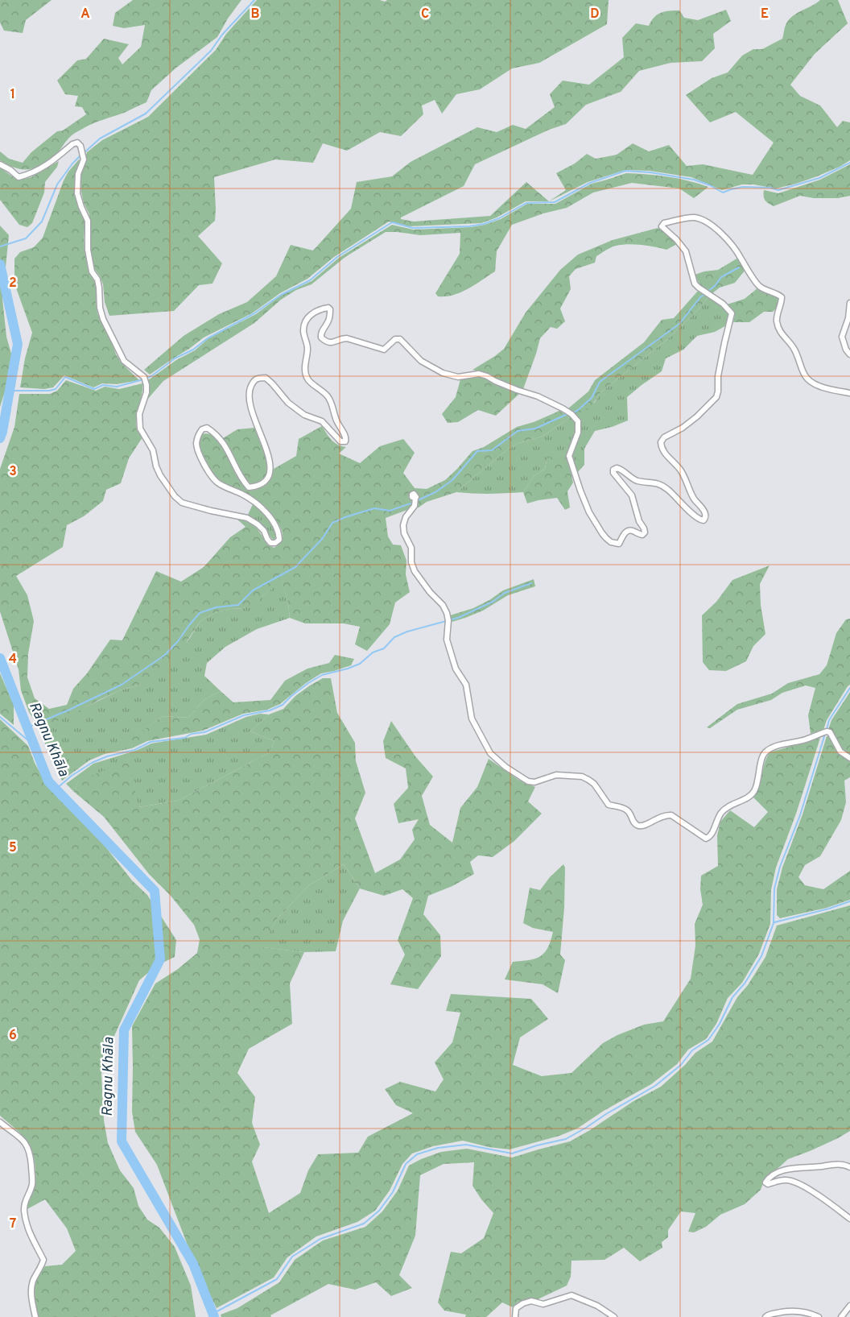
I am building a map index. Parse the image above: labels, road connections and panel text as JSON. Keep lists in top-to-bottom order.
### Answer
{
  "water": ["Ragnu Khāla"],
  "grid": {
    "columns": [
      "A",
      "B",
      "C",
      "D",
      "E"
    ],
    "rows": [
      "1",
      "2",
      "3",
      "4",
      "5",
      "6",
      "7"
    ]
  }
}
